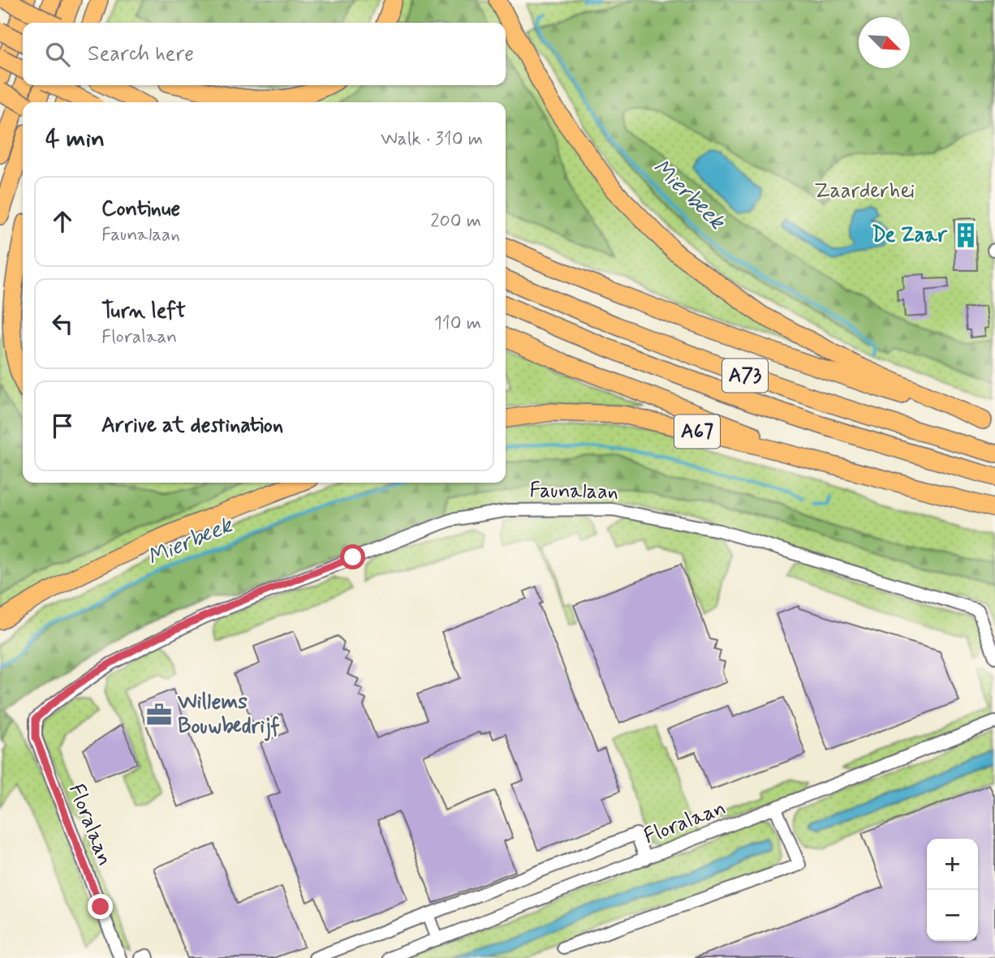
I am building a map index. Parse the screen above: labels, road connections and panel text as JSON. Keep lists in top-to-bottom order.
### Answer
{
  "streets": {
    "highway": ["A73", "A67"],
    "street": ["Faunalaan", "Floralaan"]
  },
  "crossings": [
    ["A73", "A67"],
    ["Faunalaan", "Floralaan"]
  ],
  "water": ["Mierbeek"],
  "parks": ["Zaarderhei"],
  "places": {
    "building": ["De Zaar"],
    "office": ["Willems Bouwbedrijf"]
  },
  "north": "bottom right",
  "page": {
    "search": "Search here",
    "heading": ["4 min", "Walk · 310 m"],
    "list": [
      ["Continue", "Faunalaan", "200 m"],
      ["Turn left", "Floralaan", "110 m"],
      "Arrive at destination"
    ],
    "map_buttons": ["+", "−"]
  }
}
